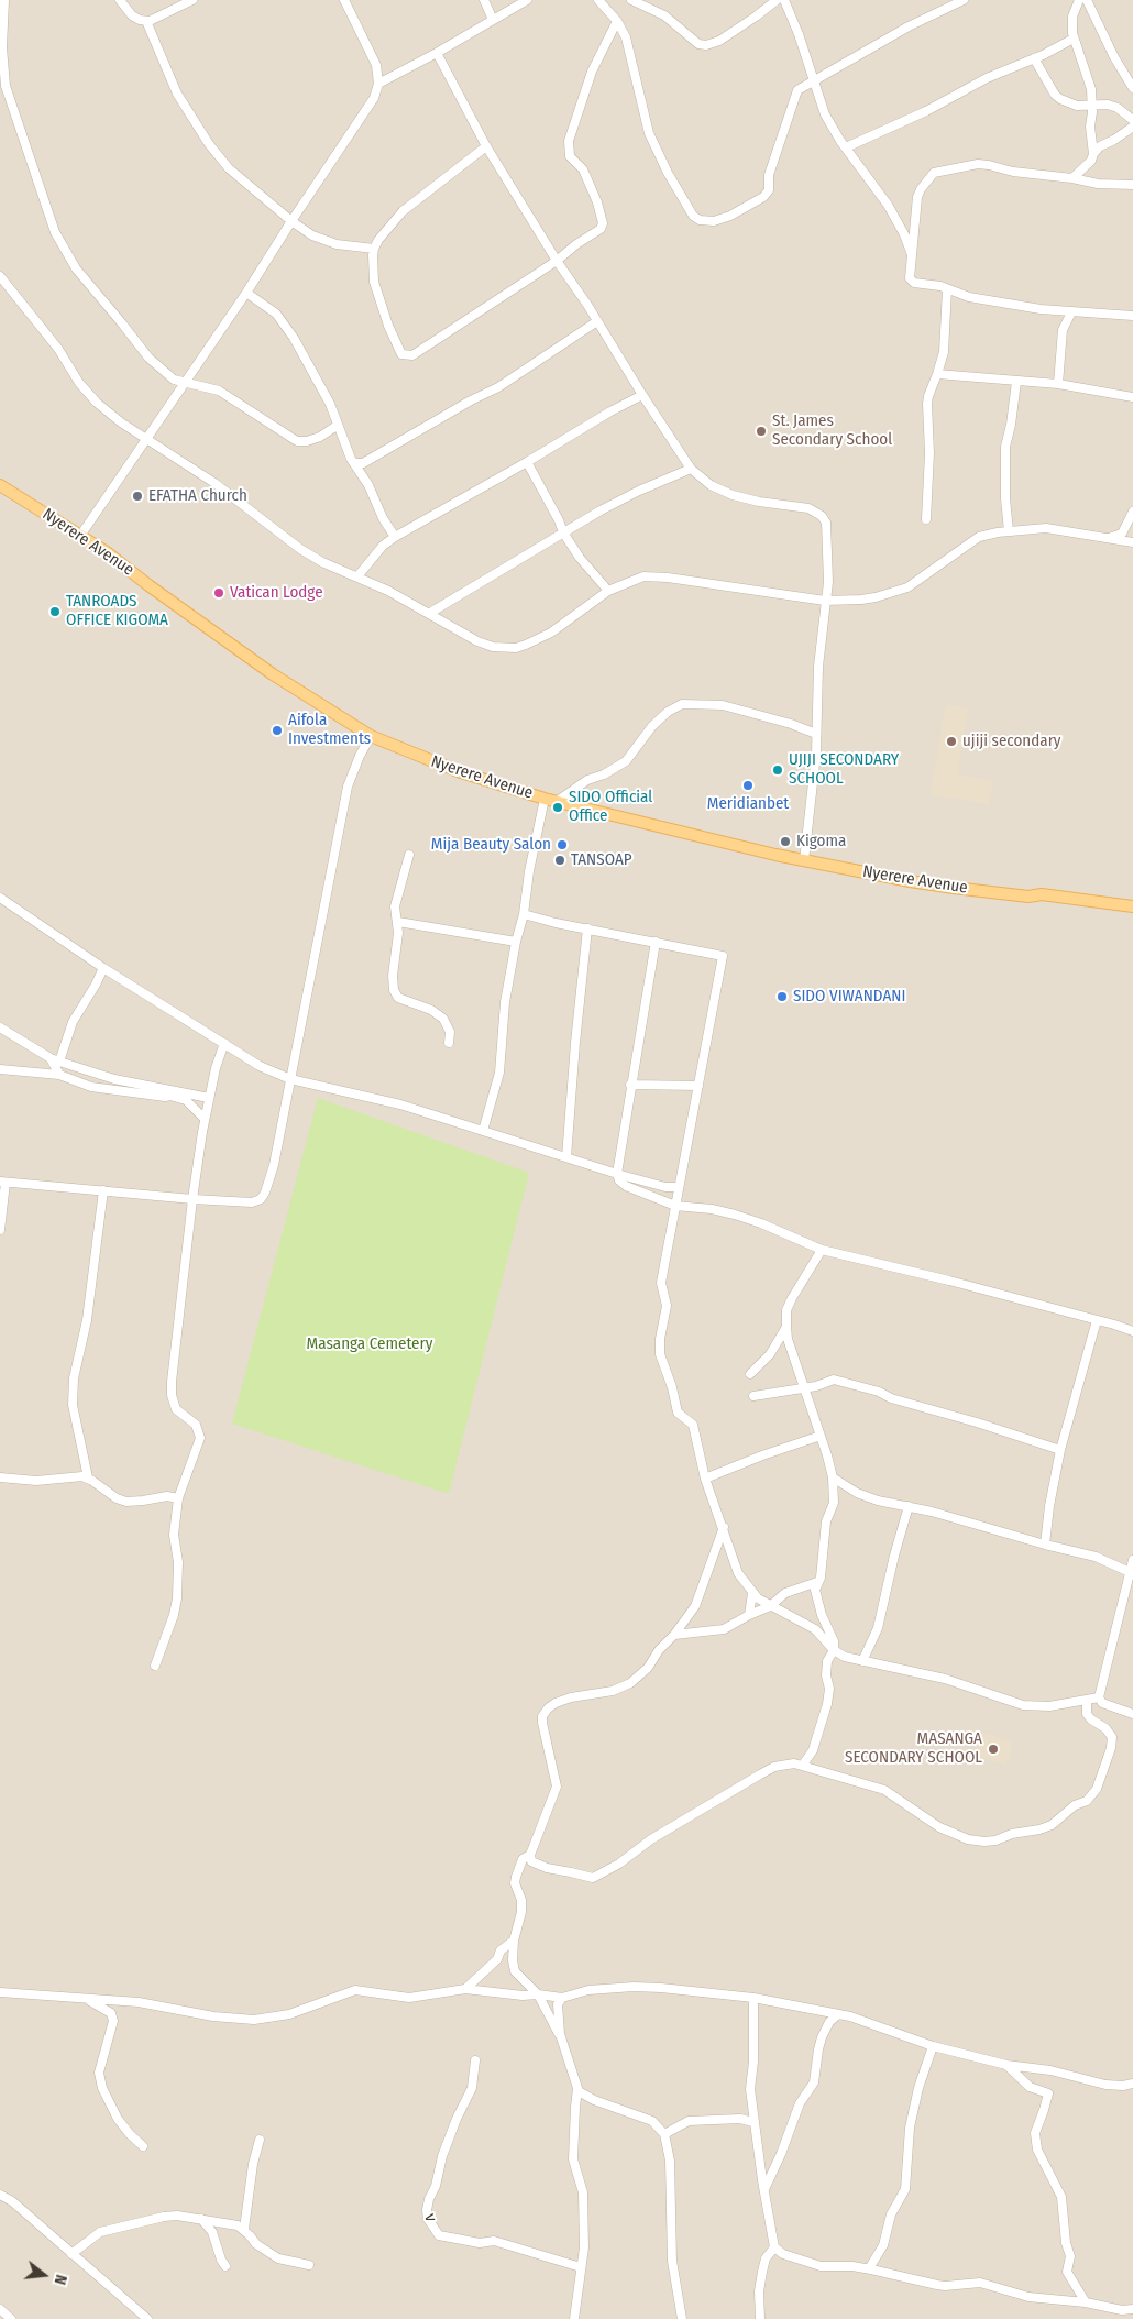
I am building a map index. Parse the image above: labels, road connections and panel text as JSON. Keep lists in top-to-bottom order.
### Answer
{
  "streets": {
    "main road": ["Nyerere Avenue"],
    "street": ["v"]
  },
  "parks": ["Masanga Cemetery"],
  "places": [
    "St. James Secondary School",
    "EFATHA Church",
    "Vatican Lodge",
    "TANROADS OFFICE KIGOMA",
    "Aifola Investments",
    "ujiji secondary",
    "UJIJI SECONDARY SCHOOL",
    "Meridianbet",
    "SIDO Official Office",
    "Kigoma",
    "Mija Beauty Salon",
    "TANSOAP",
    "SIDO VIWANDANI",
    "MASANGA SECONDARY SCHOOL"
  ],
  "north": "right"
}
